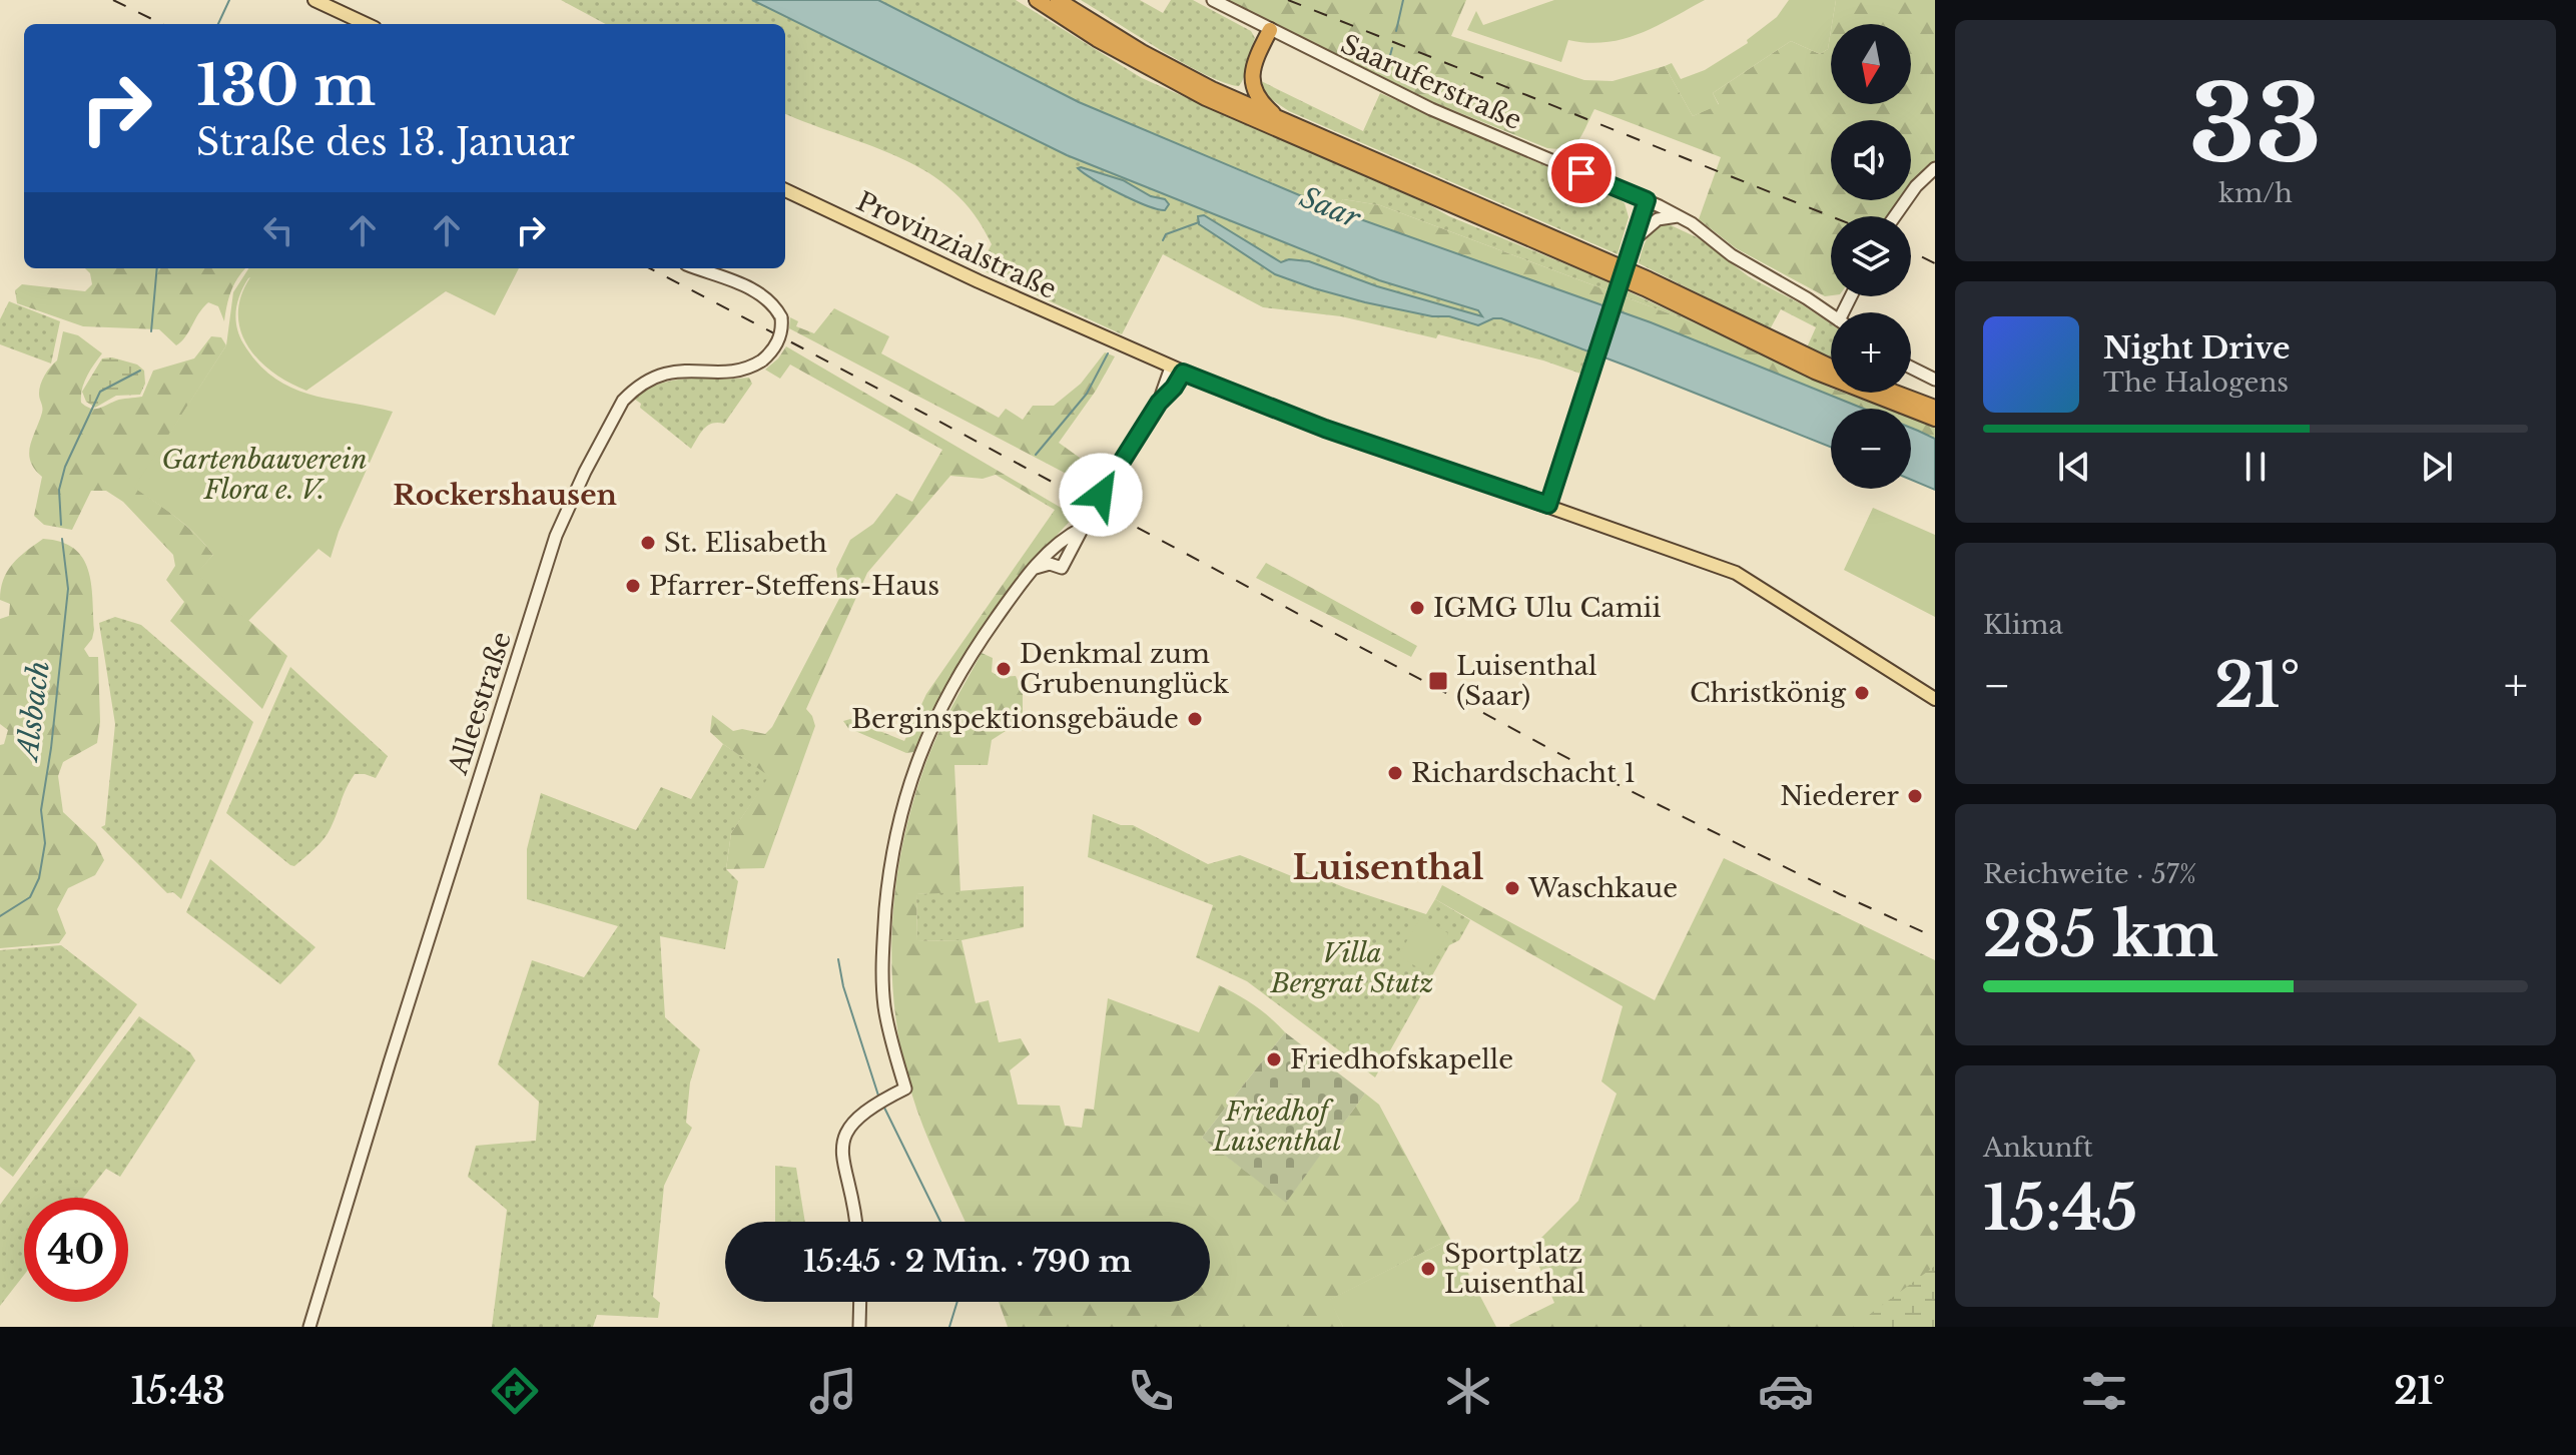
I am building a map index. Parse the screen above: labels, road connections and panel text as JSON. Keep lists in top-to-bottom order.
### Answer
{
  "streets": {
    "main road": ["Provinzialstraße"],
    "street": ["Saaruferstraße", "Alleestraße"]
  },
  "districts": ["Rockershausen", "Luisenthal"],
  "water": ["Saar", "Alsbach"],
  "parks": ["Gartenbauverein Flora e. V.", "Villa Bergrat Stutz", "Friedhof Luisenthal"],
  "places": {
    "other": [
      "St. Elisabeth",
      "Pfarrer-Steffens-Haus",
      "IGMG Ulu Camii",
      "Denkmal zum Grubenunglück",
      "Christkönig",
      "Berginspektionsgebäude",
      "Richardschacht 1",
      "Niederer",
      "Waschkaue",
      "Friedhofskapelle",
      "Sportplatz Luisenthal"
    ],
    "transit": ["Luisenthal (Saar)"]
  },
  "north": "bottom",
  "page": {
    "tile": [
      ["33", "km/h"],
      "Klima",
      ["Reichweite · 57%", "285 km"],
      ["Ankunft", "15:45"]
    ],
    "map_buttons": ["+", "−"],
    "turn": ["130 m", "Straße des 13. Januar"],
    "song": ["Night Drive", "The Halogens"],
    "heat": ["−", "21°", "+"],
    "limit": "40",
    "trip": "15:45 · 2 Min. · 790 m",
    "tabs": ["15:43", "21°"]
  }
}
